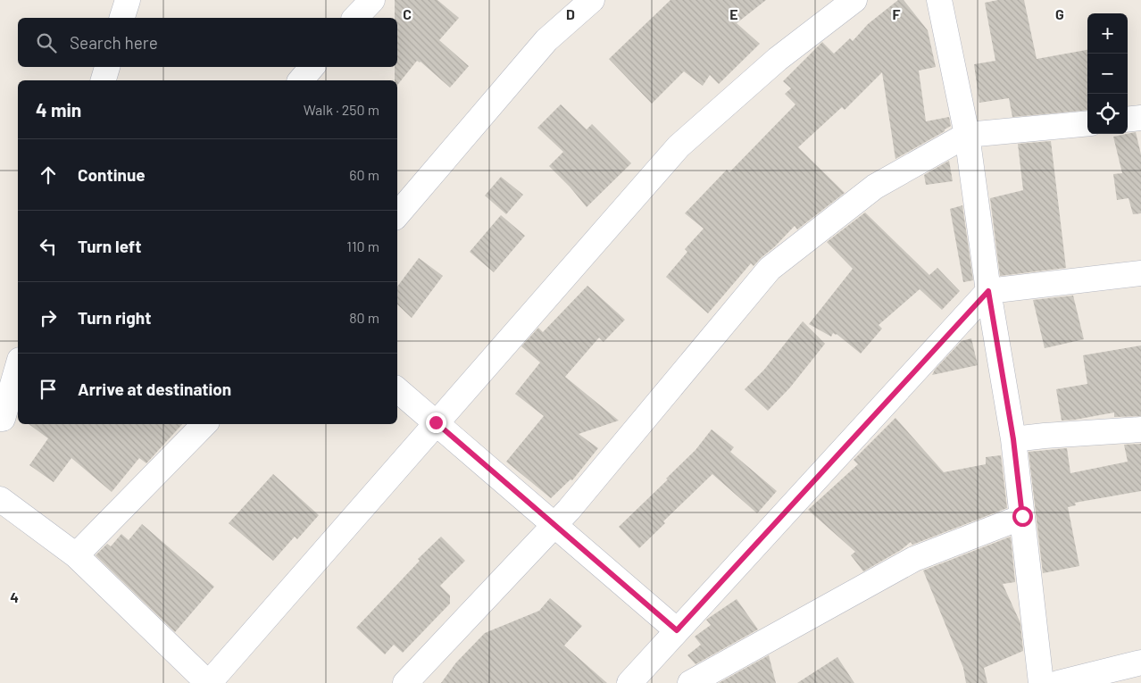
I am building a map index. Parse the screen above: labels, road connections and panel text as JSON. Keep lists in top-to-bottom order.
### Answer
{
  "page": {
    "map_buttons": ["+", "−"],
    "search": "Search here",
    "heading": ["4 min", "Walk · 250 m"],
    "list": [
      ["Continue", "60 m"],
      ["Turn left", "110 m"],
      ["Turn right", "80 m"],
      "Arrive at destination"
    ]
  },
  "grid": {
    "columns": [
      "C",
      "D",
      "E",
      "F",
      "G"
    ],
    "rows": ["4"]
  }
}
